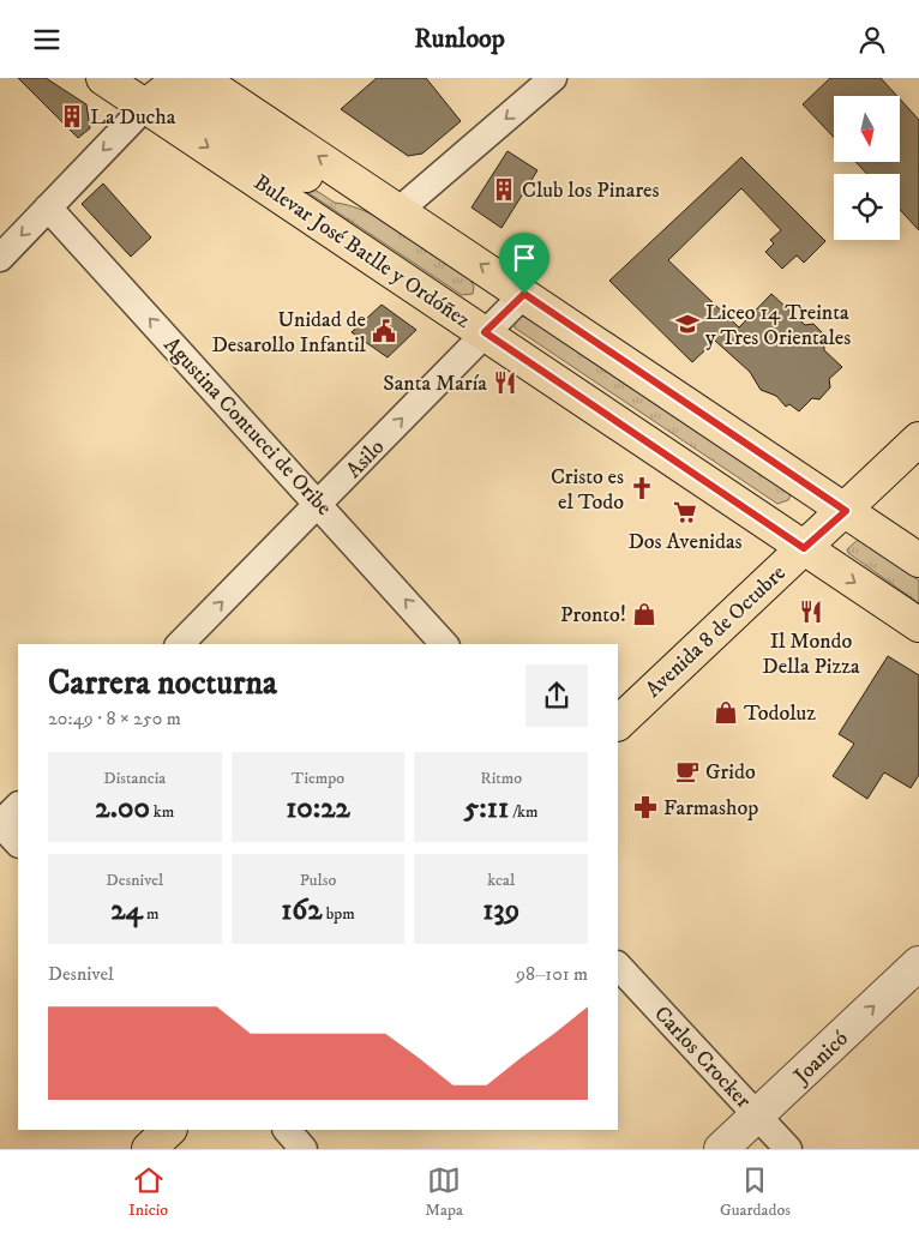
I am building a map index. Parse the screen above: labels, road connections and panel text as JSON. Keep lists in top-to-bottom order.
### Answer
{
  "streets": {
    "main road": ["Bulevar José Batlle y Ordóñez", "Avenida 8 de Octubre"],
    "street": [
      "Agustina Contucci de Oribe",
      "Asilo",
      "Carlos Crocker",
      "Joanicó"
    ]
  },
  "crossings": [
    ["Bulevar José Batlle y Ordóñez", "Asilo"],
    ["Bulevar José Batlle y Ordóñez", "Avenida 8 de Octubre"],
    ["Agustina Contucci de Oribe", "Asilo"],
    ["Carlos Crocker", "Joanicó"]
  ],
  "one_way": ["Agustina Contucci de Oribe", "Asilo", "Joanicó"],
  "places": {
    "building": ["La Ducha", "Club los Pinares"],
    "school or university": ["Liceo 14 Treinta y Tres Orientales"],
    "public building": ["Unidad de Desarollo Infantil"],
    "restaurant": ["Santa María", "Il Mondo Della Pizza"],
    "church": ["Cristo es el Todo"],
    "supermarket": ["Dos Avenidas"],
    "shop": ["Pronto!", "Todoluz"],
    "cafe": ["Grido"],
    "pharmacy": ["Farmashop"]
  },
  "north": "bottom",
  "page": {
    "header": "Runloop",
    "heading": ["Carrera nocturna", "20:49 · 8 × 250 m"],
    "stats": [
      ["Distancia", "2.00 km"],
      ["Tiempo", "10:22"],
      ["Ritmo", "5:11 /km"],
      ["Desnivel", "24 m"],
      ["Pulso", "162 bpm"],
      ["kcal", "139"]
    ],
    "chart": ["Desnivel", "98–101 m"],
    "tabs": ["Inicio", "Mapa", "Guardados"]
  }
}
